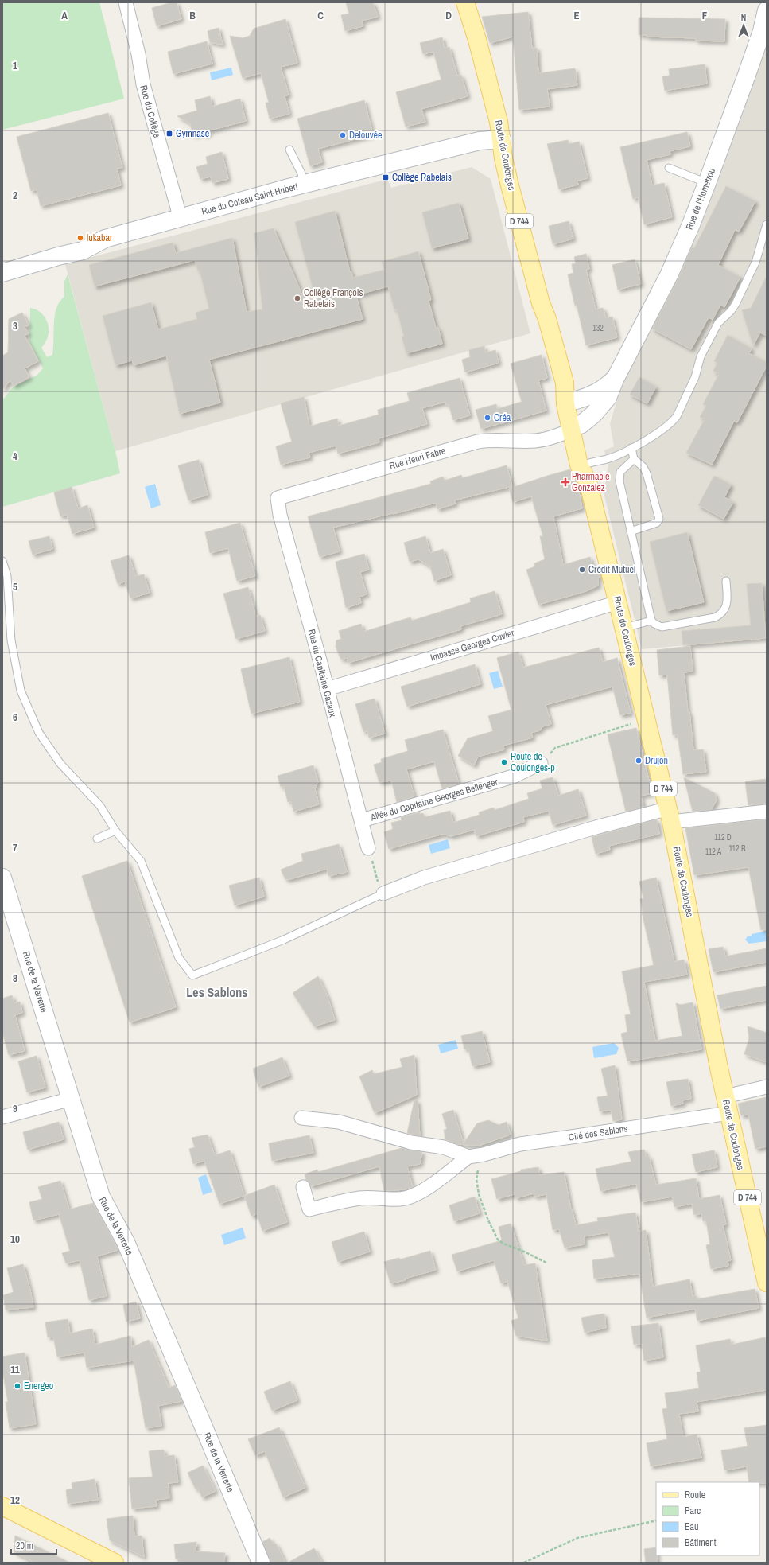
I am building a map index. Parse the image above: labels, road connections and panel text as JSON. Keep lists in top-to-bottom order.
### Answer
{
  "streets": {
    "main road": ["Route de Coulonges", "D 744"],
    "street": [
      "Rue du Collège",
      "Rue du Coteau Saint-Hubert",
      "Rue de l'Hometrou",
      "Rue Henri Fabre",
      "Impasse Georges Cuvier",
      "Rue du Capitaine Cazaux",
      "Allée du Capitaine Georges Bellenger",
      "Rue de la Verrerie",
      "Cité des Sablons"
    ]
  },
  "crossings": [
    ["Rue du Collège", "Rue du Coteau Saint-Hubert"],
    ["Route de Coulonges", "Rue du Coteau Saint-Hubert"],
    ["Route de Coulonges", "Rue de l'Hometrou"],
    ["Route de Coulonges", "Rue Henri Fabre"],
    ["Route de Coulonges", "Impasse Georges Cuvier"],
    ["Route de Coulonges", "Cité des Sablons"],
    ["Rue de l'Hometrou", "Rue Henri Fabre"],
    ["Rue Henri Fabre", "Rue du Capitaine Cazaux"],
    ["Impasse Georges Cuvier", "Rue du Capitaine Cazaux"],
    ["Rue du Capitaine Cazaux", "Allée du Capitaine Georges Bellenger"]
  ],
  "districts": ["Les Sablons"],
  "places": {
    "transit": ["Gymnase", "Collège Rabelais"],
    "other": [
      "Delouvée",
      "lukabar",
      "Collège François Rabelais",
      "Créa",
      "Crédit Mutuel",
      "Drujon",
      "Route de Coulonges-p",
      "Energeo"
    ],
    "health": ["Pharmacie Gonzalez"]
  },
  "house_numbers": [
    "132",
    "112 D",
    "112 B",
    "112 A"
  ],
  "legend": [
    "Route",
    "Parc",
    "Eau",
    "Bâtiment"
  ],
  "scale_bar": "20 m",
  "north": "top",
  "grid": {
    "columns": [
      "A",
      "B",
      "C",
      "D",
      "E",
      "F"
    ],
    "rows": [
      "1",
      "2",
      "3",
      "4",
      "5",
      "6",
      "7",
      "8",
      "9",
      "10",
      "11",
      "12"
    ]
  }
}
